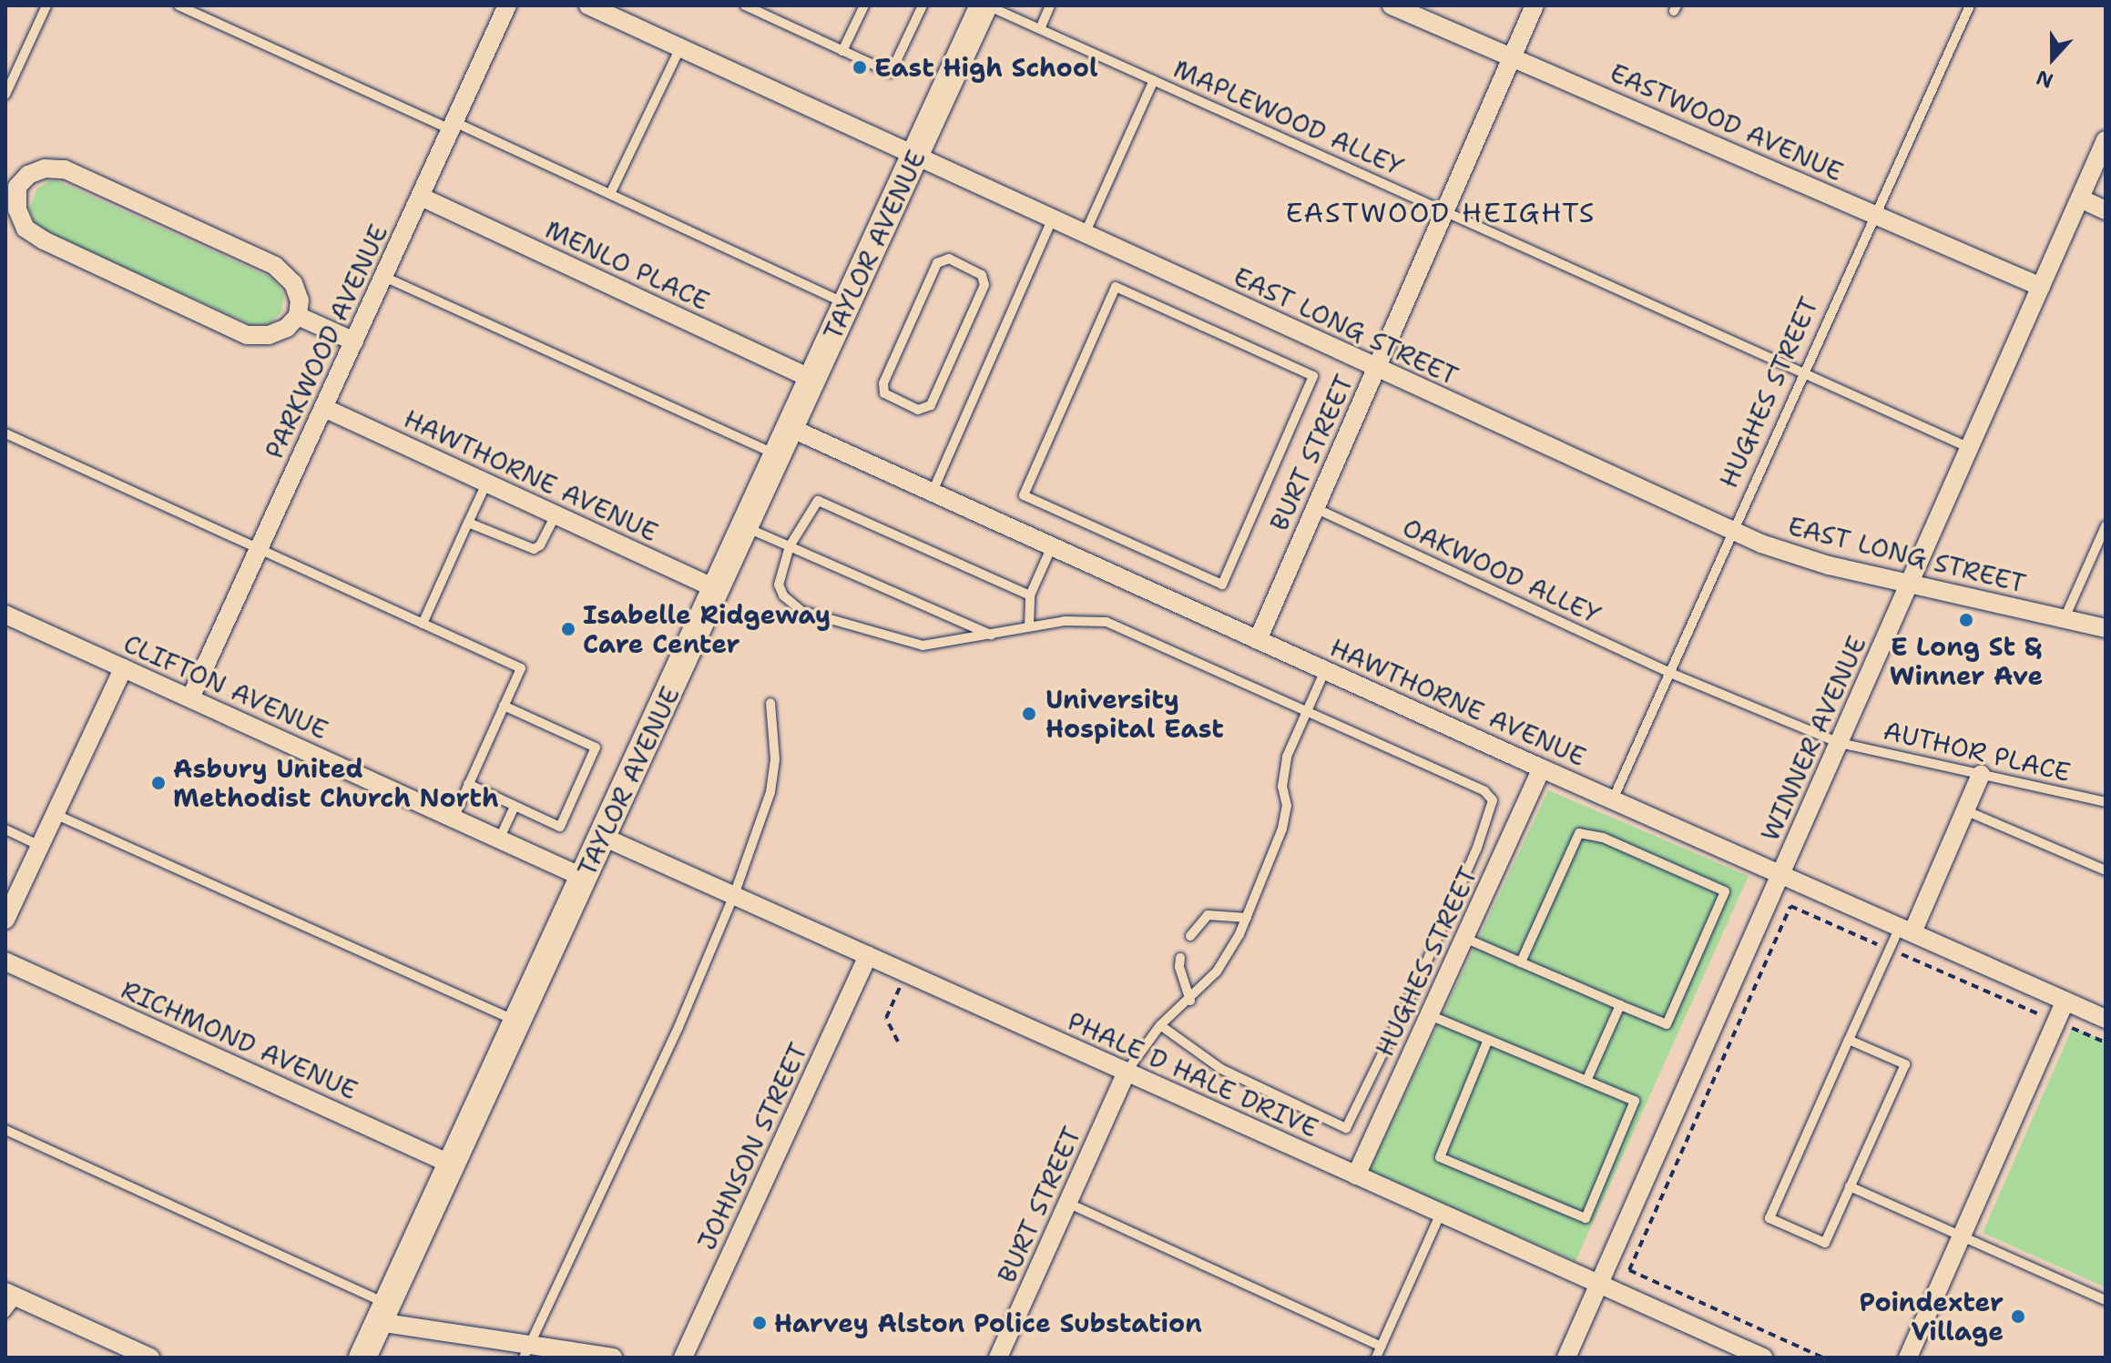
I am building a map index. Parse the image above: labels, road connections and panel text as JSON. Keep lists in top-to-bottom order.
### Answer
{
  "streets": {
    "main road": ["TAYLOR AVENUE"],
    "street": [
      "EASTWOOD AVENUE",
      "MENLO PLACE",
      "EAST LONG STREET",
      "PARKWOOD AVENUE",
      "HUGHES STREET",
      "BURT STREET",
      "HAWTHORNE AVENUE",
      "CLIFTON AVENUE",
      "WINNER AVENUE",
      "RICHMOND AVENUE",
      "PHALE D HALE DRIVE",
      "JOHNSON STREET"
    ],
    "lane": ["MAPLEWOOD ALLEY", "OAKWOOD ALLEY", "AUTHOR PLACE"]
  },
  "crossings": [
    ["MAPLEWOOD ALLEY", "TAYLOR AVENUE"],
    ["MAPLEWOOD ALLEY", "HUGHES STREET"],
    ["MAPLEWOOD ALLEY", "BURT STREET"],
    ["MAPLEWOOD ALLEY", "WINNER AVENUE"],
    ["EASTWOOD AVENUE", "HUGHES STREET"],
    ["EASTWOOD AVENUE", "BURT STREET"],
    ["EASTWOOD AVENUE", "WINNER AVENUE"],
    ["TAYLOR AVENUE", "MENLO PLACE"],
    ["TAYLOR AVENUE", "EAST LONG STREET"],
    ["TAYLOR AVENUE", "HAWTHORNE AVENUE"],
    ["TAYLOR AVENUE", "CLIFTON AVENUE"],
    ["TAYLOR AVENUE", "RICHMOND AVENUE"],
    ["TAYLOR AVENUE", "PHALE D HALE DRIVE"],
    ["MENLO PLACE", "PARKWOOD AVENUE"],
    ["EAST LONG STREET", "HUGHES STREET"],
    ["EAST LONG STREET", "BURT STREET"],
    ["EAST LONG STREET", "WINNER AVENUE"],
    ["PARKWOOD AVENUE", "HAWTHORNE AVENUE"],
    ["PARKWOOD AVENUE", "CLIFTON AVENUE"],
    ["HUGHES STREET", "HAWTHORNE AVENUE"],
    ["HUGHES STREET", "OAKWOOD ALLEY"],
    ["HUGHES STREET", "PHALE D HALE DRIVE"],
    ["BURT STREET", "HAWTHORNE AVENUE"],
    ["BURT STREET", "OAKWOOD ALLEY"],
    ["BURT STREET", "PHALE D HALE DRIVE"],
    ["HAWTHORNE AVENUE", "WINNER AVENUE"],
    ["OAKWOOD ALLEY", "WINNER AVENUE"],
    ["OAKWOOD ALLEY", "AUTHOR PLACE"],
    ["WINNER AVENUE", "AUTHOR PLACE"],
    ["WINNER AVENUE", "PHALE D HALE DRIVE"],
    ["PHALE D HALE DRIVE", "JOHNSON STREET"]
  ],
  "districts": ["EASTWOOD HEIGHTS"],
  "places": [
    "East High School",
    "E Long St & Winner Ave",
    "Isabelle Ridgeway Care Center",
    "University Hospital East",
    "Asbury United Methodist Church North",
    "Poindexter Village",
    "Harvey Alston Police Substation"
  ],
  "north": "bottom"
}
